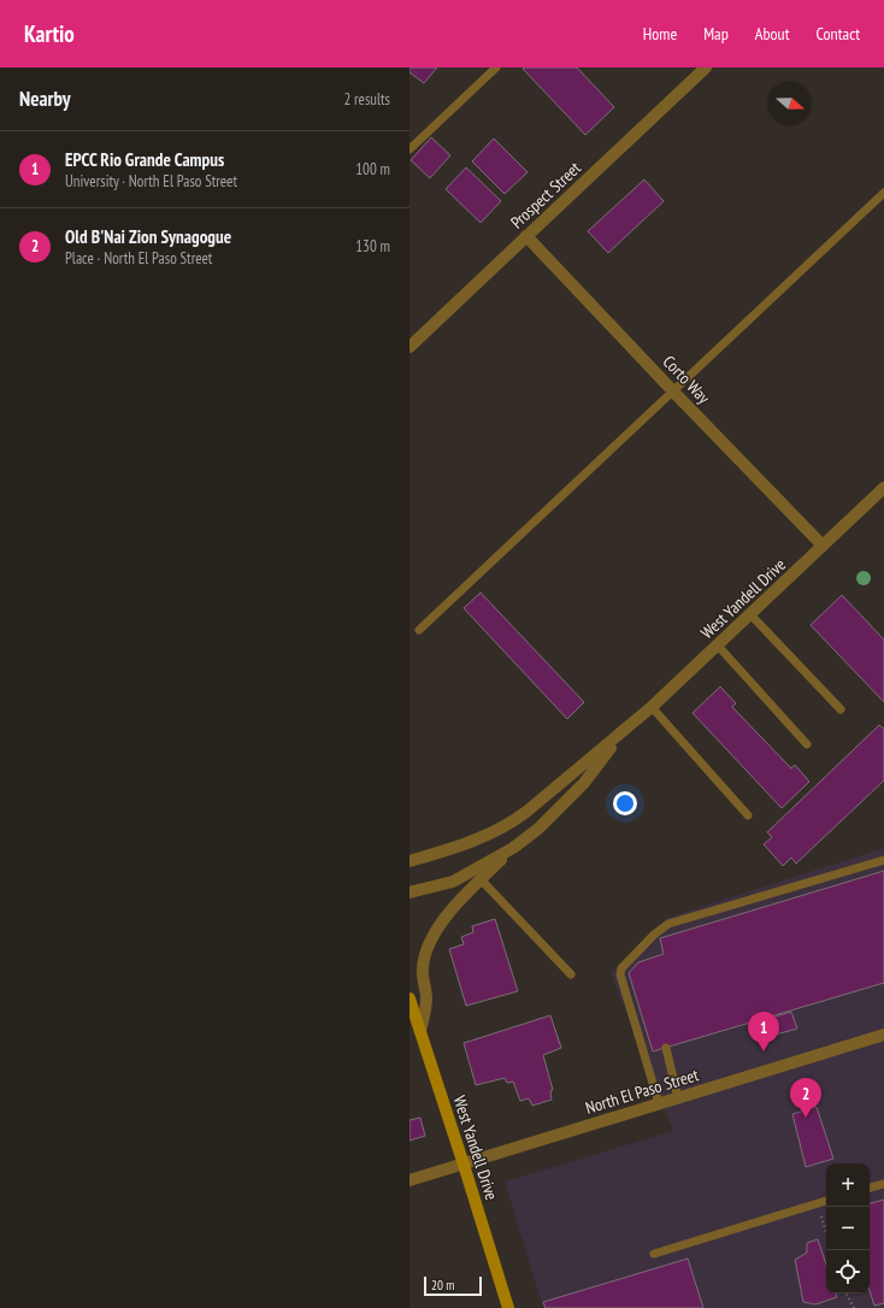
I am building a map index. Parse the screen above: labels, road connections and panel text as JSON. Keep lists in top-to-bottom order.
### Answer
{
  "streets": {
    "main road": ["West Yandell Drive"],
    "street": ["Prospect Street", "Corto Way", "North El Paso Street"]
  },
  "crossings": [
    ["Prospect Street", "Corto Way"],
    ["Corto Way", "West Yandell Drive"],
    ["West Yandell Drive", "North El Paso Street"]
  ],
  "scale_bar": "20 m",
  "north": "right",
  "page": {
    "header": "Kartio",
    "nav": [
      "Home",
      "Map",
      "About",
      "Contact"
    ],
    "heading": ["Nearby", "2 results"],
    "list": [
      {
        "mark": "1",
        "name": "EPCC Rio Grande Campus",
        "note": "University · North El Paso Street",
        "value": "100 m"
      },
      {
        "mark": "2",
        "name": "Old B'Nai Zion Synagogue",
        "note": "Place · North El Paso Street",
        "value": "130 m"
      }
    ],
    "pins": ["1", "2"],
    "map_buttons": ["+", "−"],
    "scale": "20 m"
  }
}
